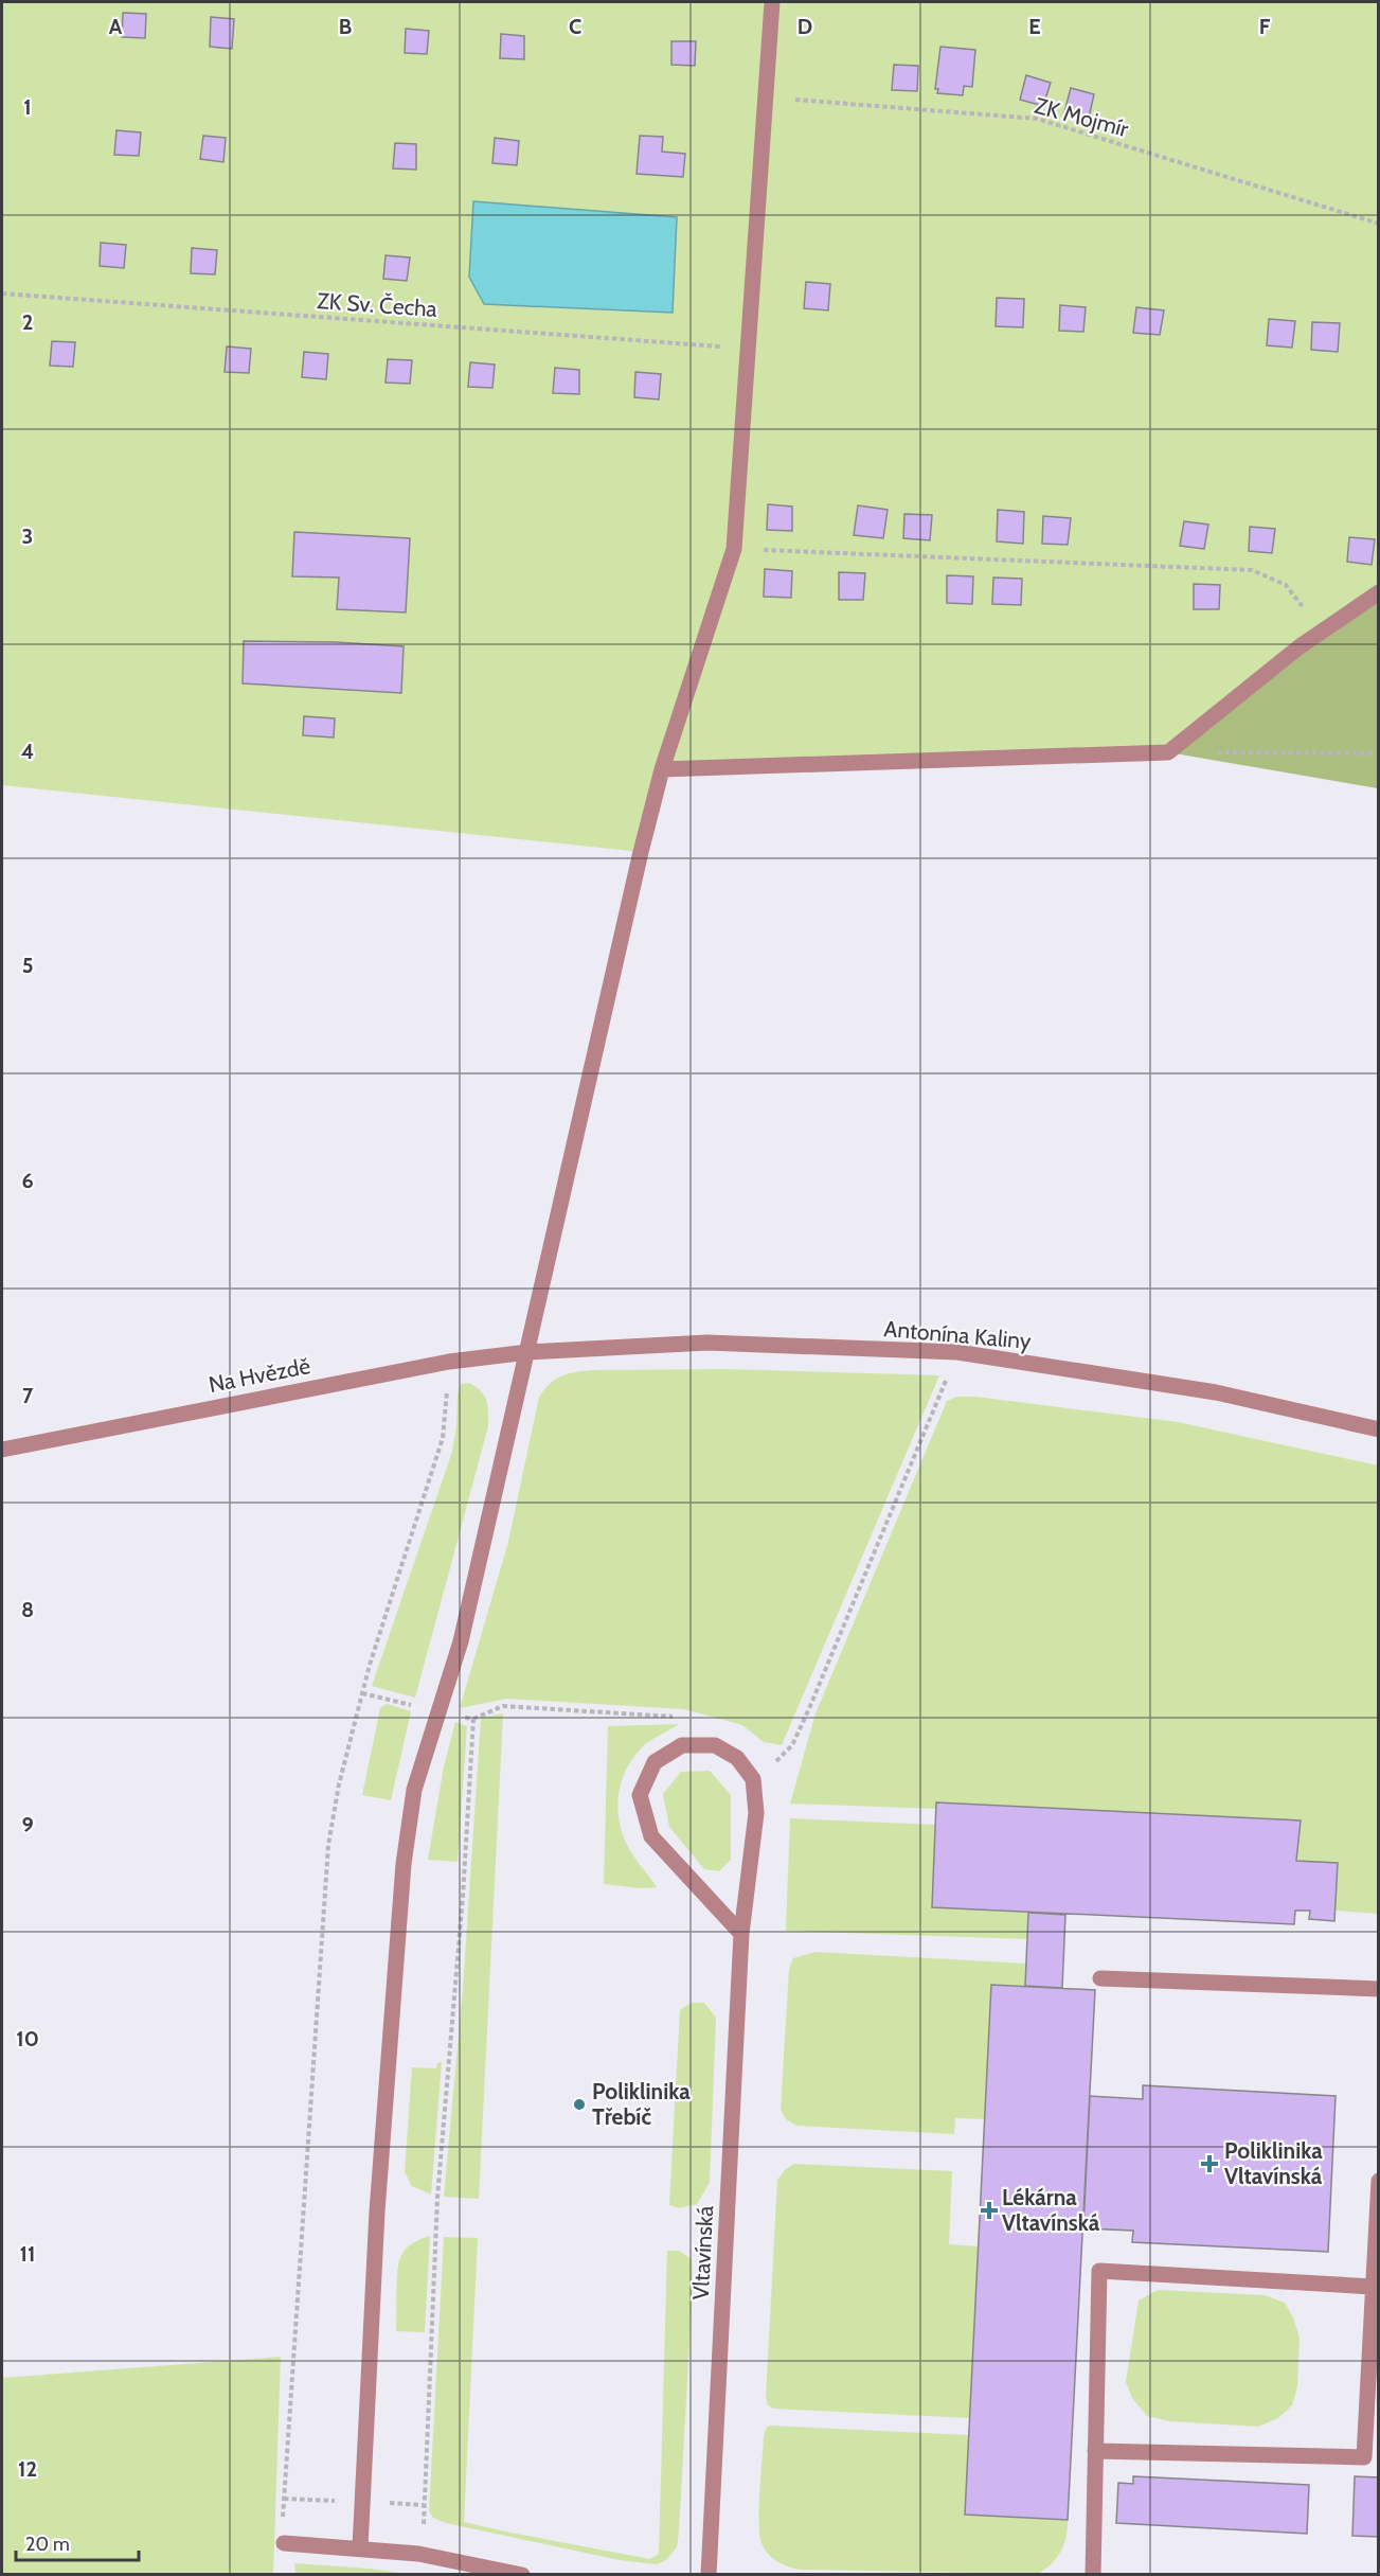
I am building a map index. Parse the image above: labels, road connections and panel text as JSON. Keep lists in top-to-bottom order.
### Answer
{
  "streets": {
    "street": ["Antonína Kaliny", "Na Hvězdě", "Vltavínská"],
    "path": ["ZK Mojmír", "ZK Sv. Čecha"]
  },
  "crossings": [
    ["Antonína Kaliny", "Na Hvězdě"]
  ],
  "places": {
    "other": ["Poliklinika Třebíč"],
    "health": ["Poliklinika Vltavínská", "Lékárna Vltavínská"]
  },
  "scale_bar": "20 m",
  "grid": {
    "columns": [
      "A",
      "B",
      "C",
      "D",
      "E",
      "F"
    ],
    "rows": [
      "1",
      "2",
      "3",
      "4",
      "5",
      "6",
      "7",
      "8",
      "9",
      "10",
      "11",
      "12"
    ]
  }
}
